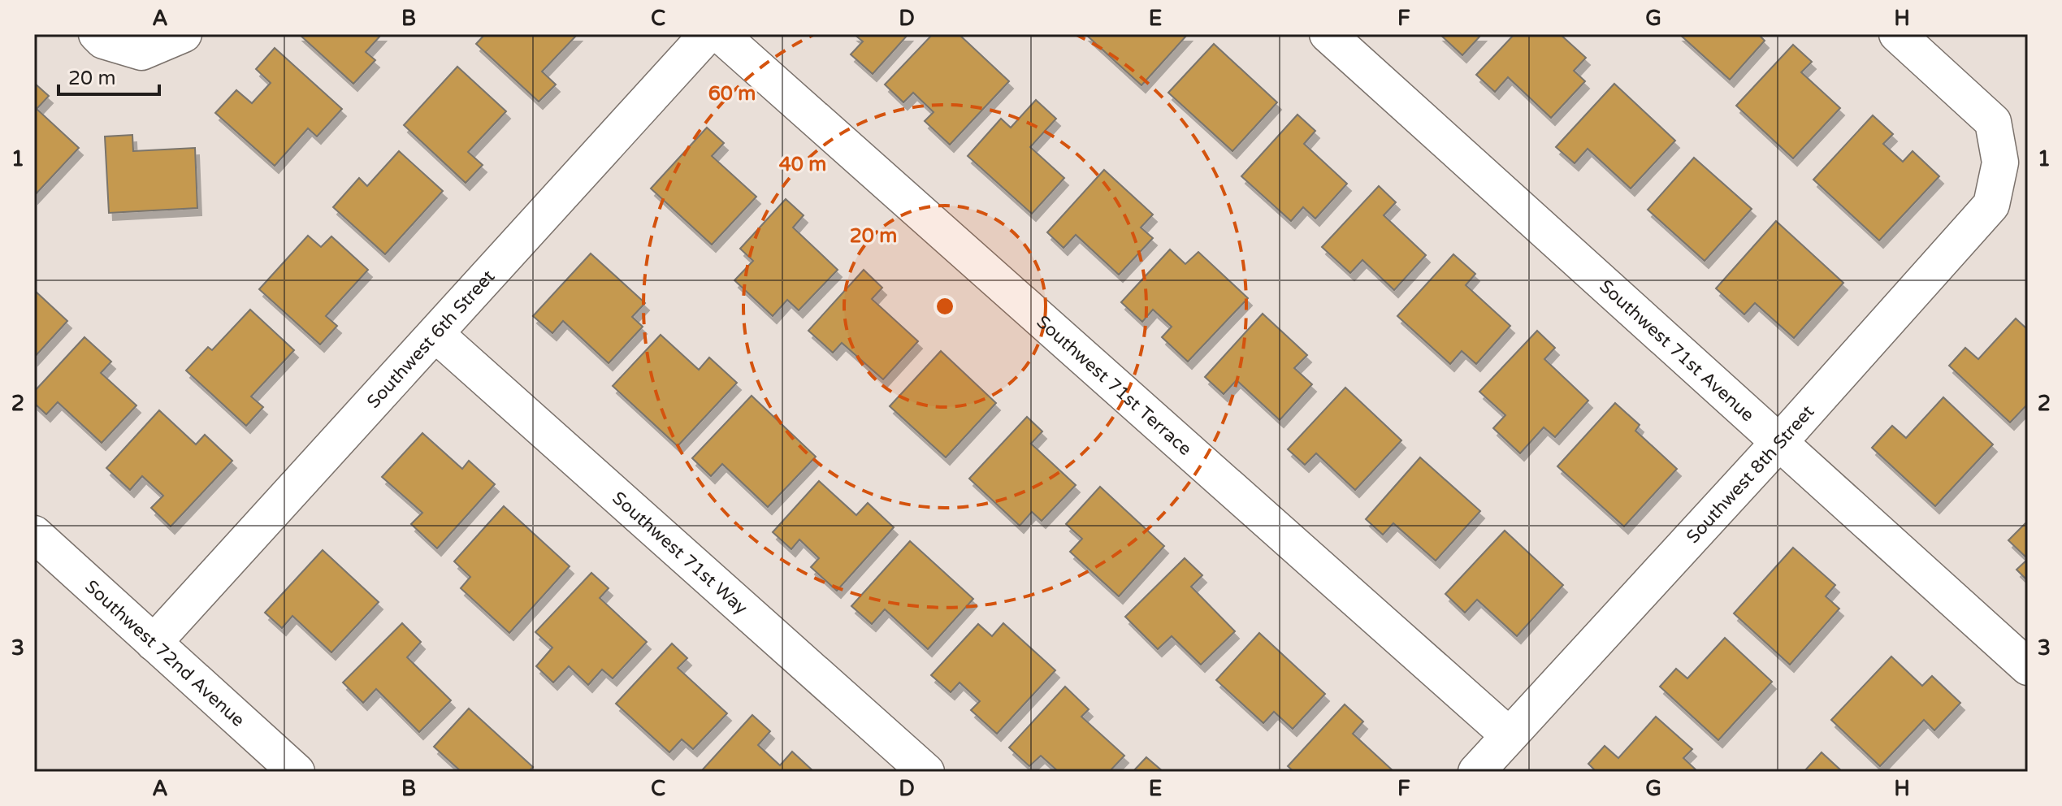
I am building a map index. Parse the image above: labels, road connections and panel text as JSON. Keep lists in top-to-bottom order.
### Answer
{
  "streets": {
    "street": [
      "Southwest 6th Street",
      "Southwest 71st Avenue",
      "Southwest 71st Terrace",
      "Southwest 8th Street",
      "Southwest 71st Way",
      "Southwest 72nd Avenue"
    ]
  },
  "crossings": [
    ["Southwest 6th Street", "Southwest 71st Way"],
    ["Southwest 6th Street", "Southwest 72nd Avenue"],
    ["Southwest 71st Avenue", "Southwest 8th Street"],
    ["Southwest 71st Terrace", "Southwest 8th Street"]
  ],
  "scale_bar": "20 m",
  "grid": {
    "columns": [
      "A",
      "B",
      "C",
      "D",
      "E",
      "F",
      "G",
      "H"
    ],
    "rows": ["1", "2", "3"]
  },
  "rings": ["60 m", "40 m", "20 m"]
}
